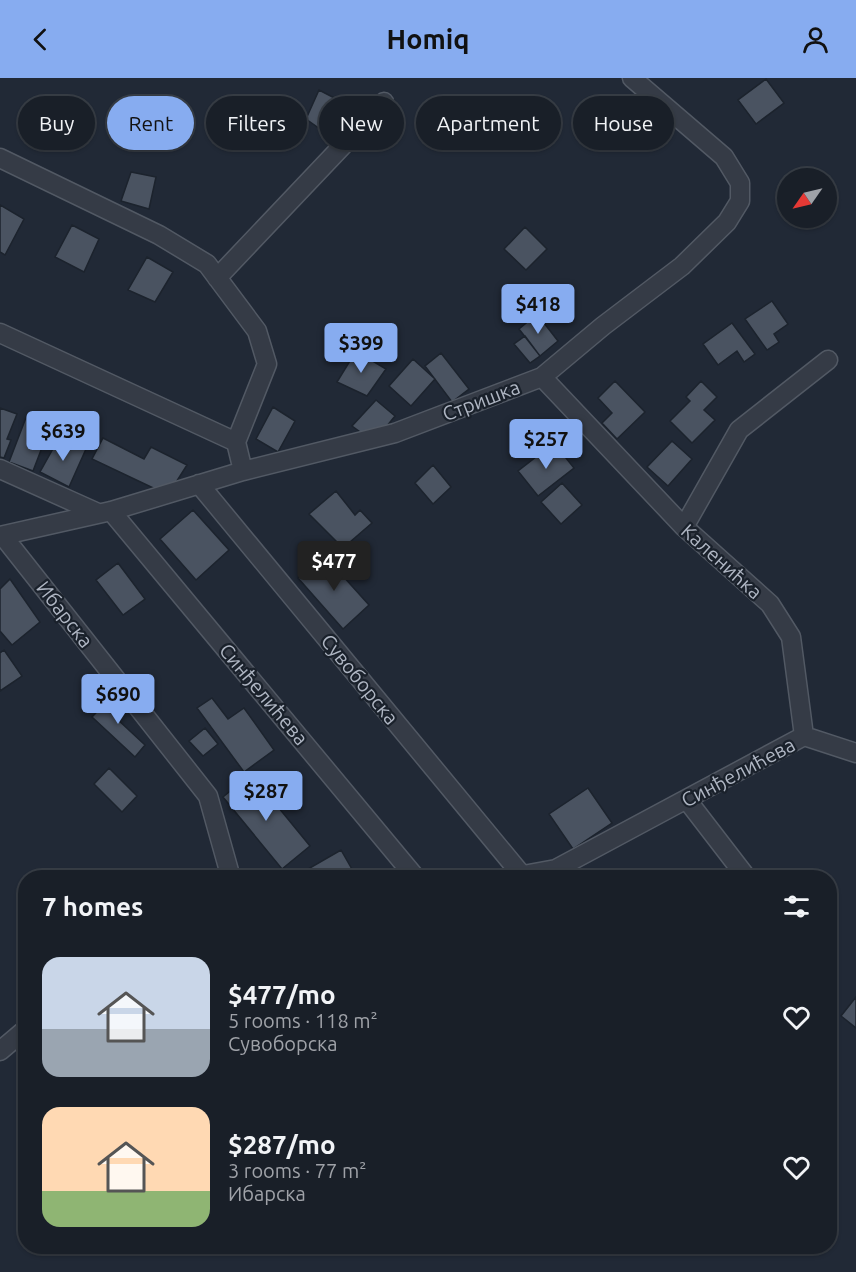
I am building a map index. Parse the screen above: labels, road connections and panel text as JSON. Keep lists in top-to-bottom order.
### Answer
{
  "streets": {
    "street": [
      "Стришка",
      "Каленићка",
      "Ибарска",
      "Сувоборска",
      "Синђелићева"
    ]
  },
  "crossings": [
    ["Стришка", "Каленићка"],
    ["Стришка", "Ибарска"],
    ["Стришка", "Сувоборска"],
    ["Стришка", "Синђелићева"],
    ["Каленићка", "Синђелићева"]
  ],
  "north": "bottom left",
  "page": {
    "header": "Homiq",
    "chip": [
      "Buy",
      "Rent",
      "Filters",
      "New",
      "Apartment",
      "House"
    ],
    "price": [
      "$418",
      "$399",
      "$639",
      "$257",
      "$477",
      "$690",
      "$287"
    ],
    "heading": "7 homes",
    "list": [
      {
        "name": "$477/mo",
        "note": "5 rooms · 118 m² · Сувоборска"
      },
      {
        "name": "$287/mo",
        "note": "3 rooms · 77 m² · Ибарска"
      }
    ]
  }
}
